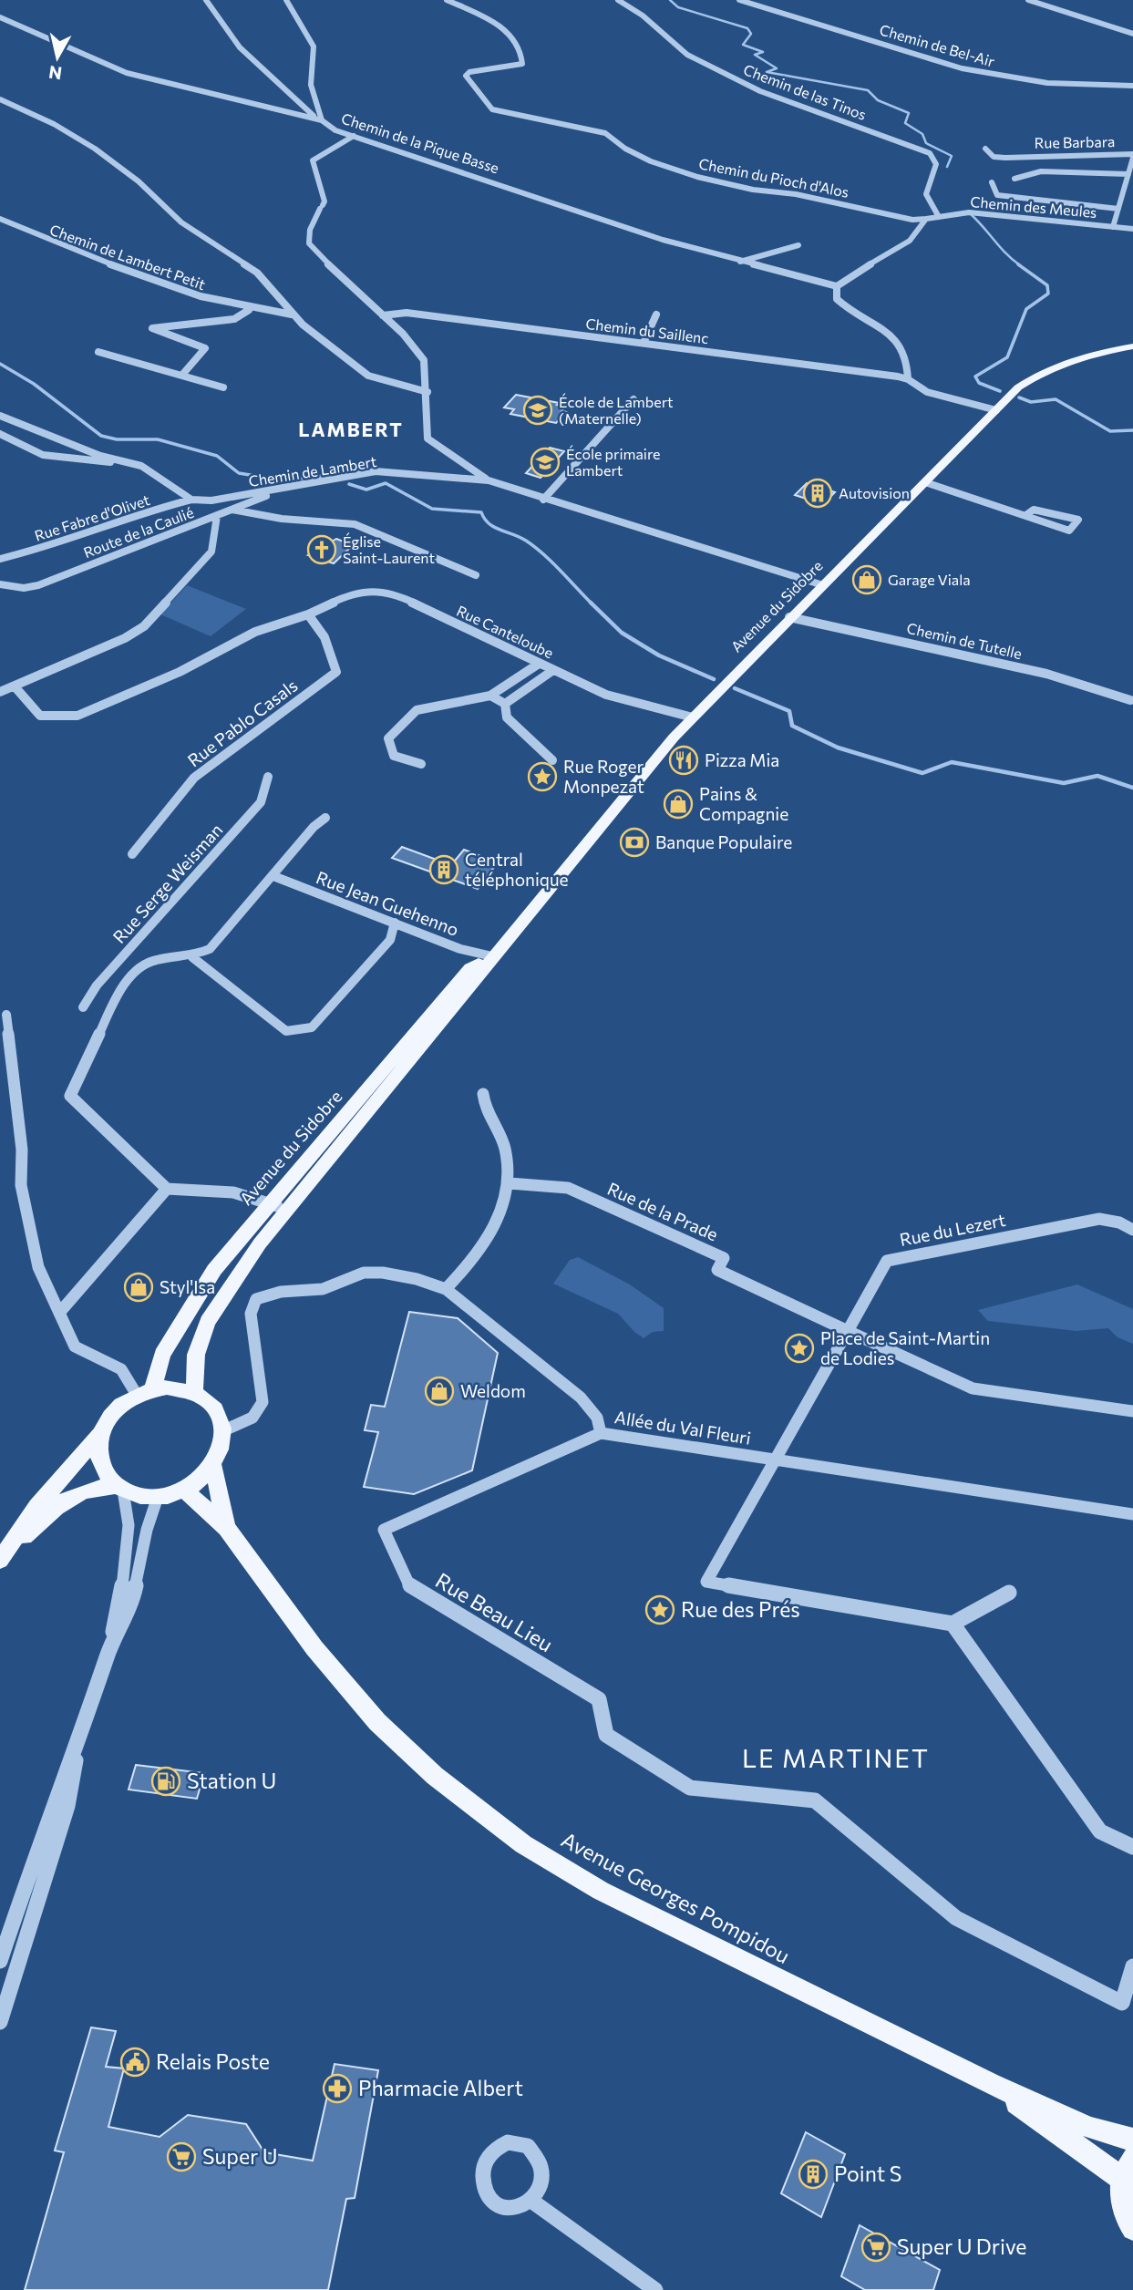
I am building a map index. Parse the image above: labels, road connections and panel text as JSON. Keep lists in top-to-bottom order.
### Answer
{
  "streets": {
    "main road": ["Avenue du Sidobre", "Avenue Georges Pompidou"],
    "street": [
      "Chemin de Bel-Air",
      "Chemin de las Tinos",
      "Rue Barbara",
      "Chemin de la Pique Basse",
      "Chemin du Pioch d'Alos",
      "Chemin des Meules",
      "Chemin de Lambert Petit",
      "Chemin du Saillenc",
      "Chemin de Lambert",
      "Rue Fabre d'Olivet",
      "Route de la Caulié",
      "Rue Canteloube",
      "Chemin de Tutelle",
      "Rue Pablo Casals",
      "Rue Serge Weisman",
      "Rue Jean Guehenno",
      "Rue de la Prade",
      "Rue du Lezert",
      "Allée du Val Fleuri",
      "Rue Beau Lieu"
    ]
  },
  "crossings": [
    ["Chemin de las Tinos", "Chemin des Meules"],
    ["Chemin du Pioch d'Alos", "Chemin des Meules"],
    ["Chemin de Lambert", "Rue Fabre d'Olivet"],
    ["Chemin de Lambert", "Route de la Caulié"],
    ["Chemin de Lambert", "Avenue du Sidobre"],
    ["Avenue du Sidobre", "Rue Canteloube"],
    ["Avenue du Sidobre", "Chemin de Tutelle"],
    ["Avenue du Sidobre", "Rue Jean Guehenno"],
    ["Avenue du Sidobre", "Allée du Val Fleuri"],
    ["Rue Canteloube", "Rue Pablo Casals"],
    ["Rue de la Prade", "Rue du Lezert"],
    ["Allée du Val Fleuri", "Rue Beau Lieu"]
  ],
  "districts": ["LAMBERT", "LE MARTINET"],
  "places": {
    "school or university": ["École de Lambert (Maternelle)", "École primaire Lambert"],
    "building": ["Autovision", "Central téléphonique", "Point S"],
    "church": ["Église Saint-Laurent"],
    "shop": [
      "Garage Viala",
      "Pains & Compagnie",
      "Styl'Isa",
      "Weldom"
    ],
    "restaurant": ["Pizza Mia"],
    "place": ["Rue Roger Monpezat", "Place de Saint-Martin de Lodies", "Rue des Prés"],
    "bank": ["Banque Populaire"],
    "fuel station": ["Station U"],
    "public building": ["Relais Poste"],
    "pharmacy": ["Pharmacie Albert"],
    "supermarket": ["Super U", "Super U Drive"]
  },
  "north": "bottom"
}
